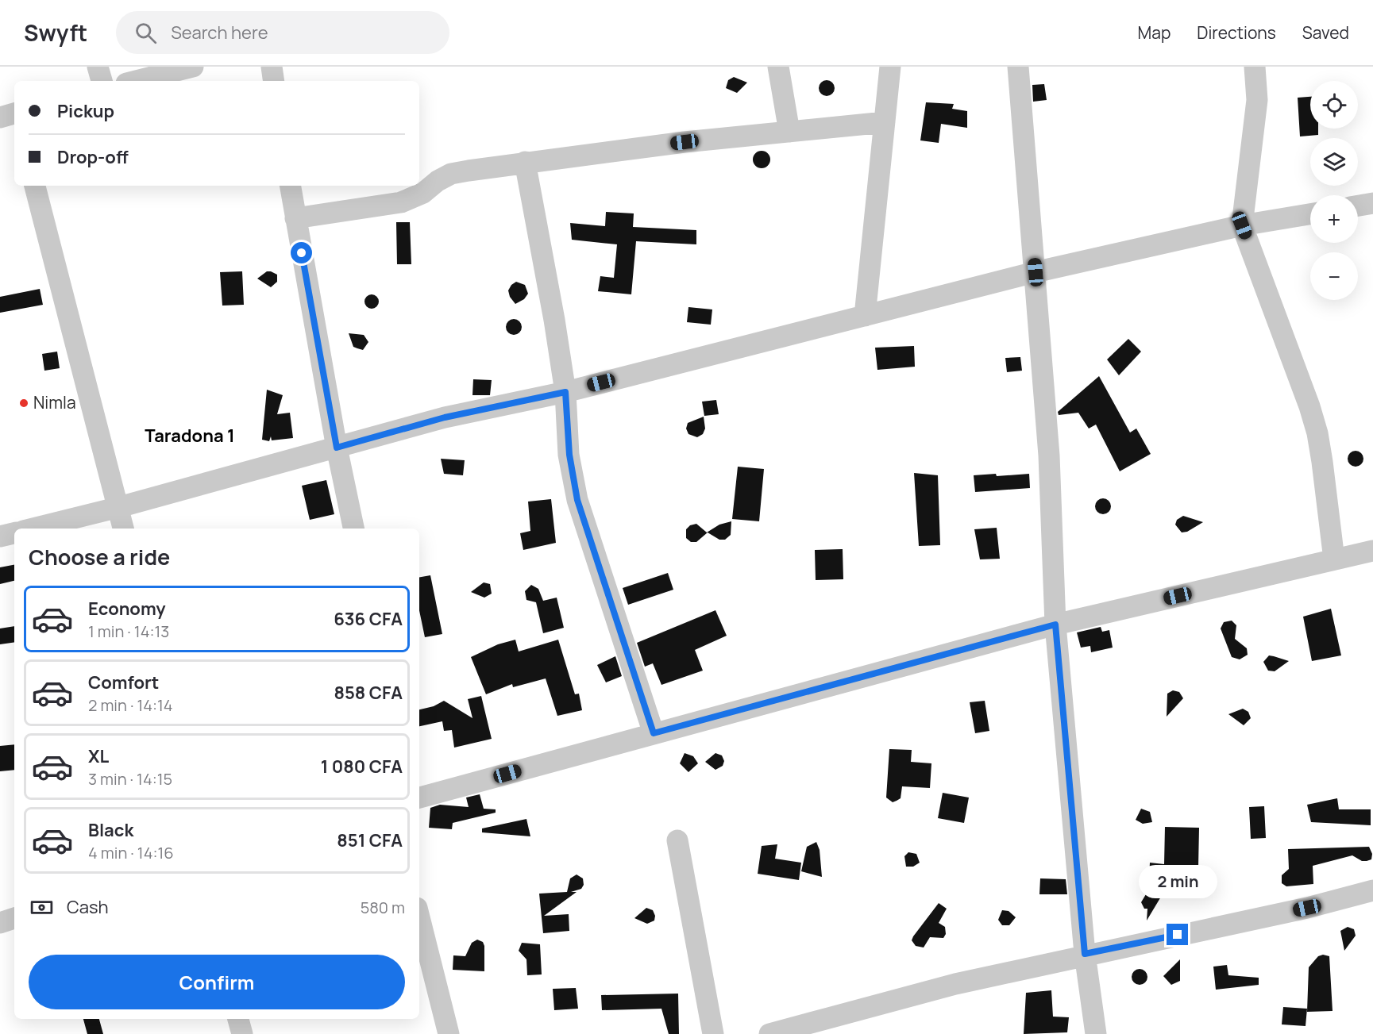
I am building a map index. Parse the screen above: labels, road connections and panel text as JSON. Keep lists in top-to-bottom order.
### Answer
{
  "districts": ["Taradona 1"],
  "places": ["Nimla"],
  "page": {
    "header": "Swyft",
    "search": "Search here",
    "nav": ["Map", "Directions", "Saved"],
    "map_buttons": ["+", "−"],
    "banner": ["Pickup", "Drop-off"],
    "heading": "Choose a ride",
    "list": [
      {
        "name": "Economy",
        "note": "1 min · 14:13",
        "value": "636 CFA"
      },
      {
        "name": "Comfort",
        "note": "2 min · 14:14",
        "value": "858 CFA"
      },
      {
        "name": "XL",
        "note": "3 min · 14:15",
        "value": "1 080 CFA"
      },
      {
        "name": "Black",
        "note": "4 min · 14:16",
        "value": "851 CFA"
      }
    ],
    "bubble": "2 min",
    "pay": ["Cash", "580 m"],
    "buttons": "Confirm"
  }
}
